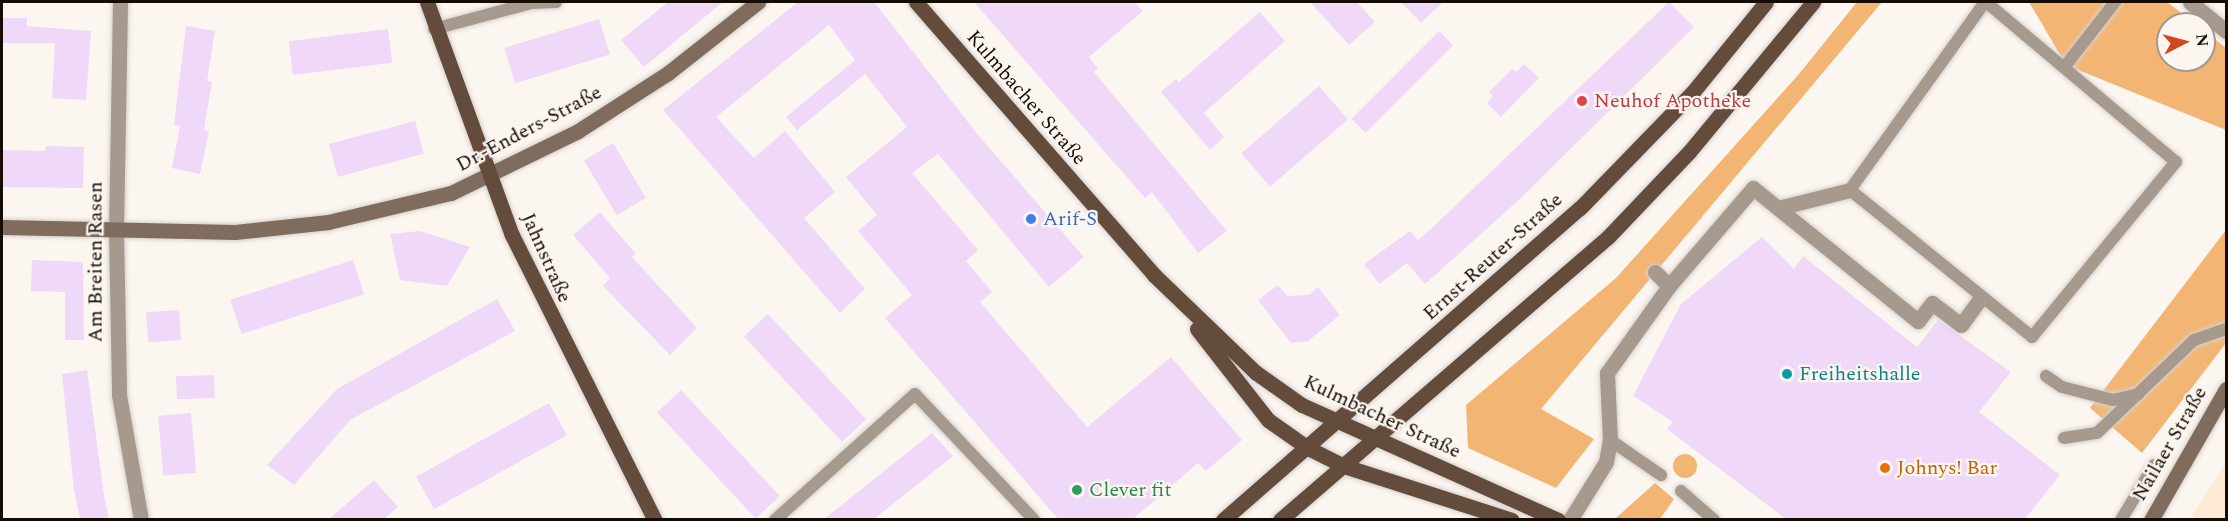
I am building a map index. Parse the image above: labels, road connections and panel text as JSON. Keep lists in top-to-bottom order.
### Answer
{
  "streets": {
    "main road": [
      "Kulmbacher Straße",
      "Dr.-Enders-Straße",
      "Ernst-Reuter-Straße",
      "Jahnstraße",
      "Nailaer Straße"
    ],
    "street": ["Am Breiten Rasen"]
  },
  "crossings": [
    ["Kulmbacher Straße", "Ernst-Reuter-Straße"],
    ["Dr.-Enders-Straße", "Jahnstraße"],
    ["Dr.-Enders-Straße", "Am Breiten Rasen"]
  ],
  "places": [
    "Neuhof Apotheke",
    "Arif-S",
    "Freiheitshalle",
    "Johnys! Bar",
    "Clever fit"
  ],
  "north": "right"
}
